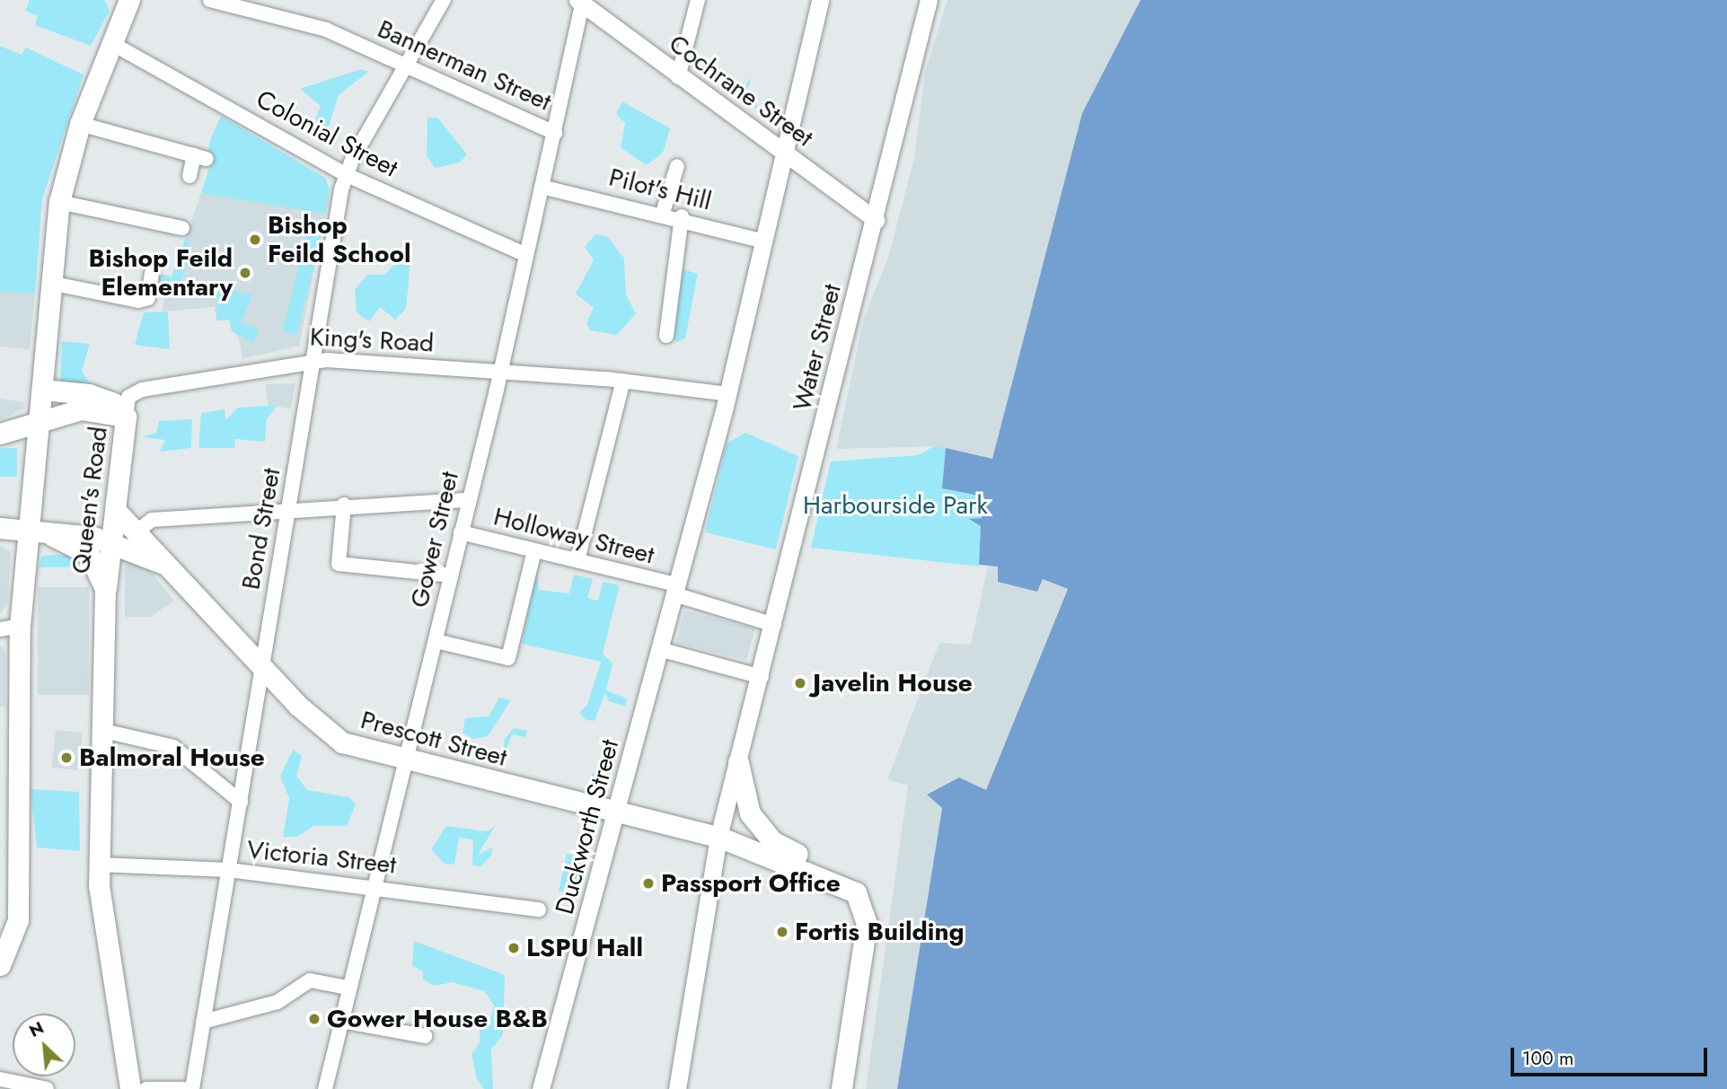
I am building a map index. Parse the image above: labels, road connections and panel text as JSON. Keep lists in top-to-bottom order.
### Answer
{
  "streets": {
    "main road": ["Queen's Road", "Prescott Street"],
    "street": [
      "Bannerman Street",
      "Cochrane Street",
      "Colonial Street",
      "Pilot's Hill",
      "King's Road",
      "Water Street",
      "Bond Street",
      "Holloway Street",
      "Gower Street",
      "Duckworth Street",
      "Victoria Street"
    ]
  },
  "crossings": [
    ["Bannerman Street", "Bond Street"],
    ["Bannerman Street", "Gower Street"],
    ["Cochrane Street", "Water Street"],
    ["Cochrane Street", "Gower Street"],
    ["Cochrane Street", "Duckworth Street"],
    ["Colonial Street", "Bond Street"],
    ["Colonial Street", "Gower Street"],
    ["Pilot's Hill", "Gower Street"],
    ["Pilot's Hill", "Duckworth Street"],
    ["King's Road", "Queen's Road"],
    ["King's Road", "Bond Street"],
    ["King's Road", "Gower Street"],
    ["King's Road", "Duckworth Street"],
    ["Water Street", "Holloway Street"],
    ["Water Street", "Prescott Street"],
    ["Queen's Road", "Prescott Street"],
    ["Queen's Road", "Victoria Street"],
    ["Bond Street", "Prescott Street"],
    ["Bond Street", "Victoria Street"],
    ["Holloway Street", "Gower Street"],
    ["Holloway Street", "Duckworth Street"],
    ["Gower Street", "Prescott Street"],
    ["Gower Street", "Victoria Street"],
    ["Prescott Street", "Duckworth Street"]
  ],
  "parks": ["Harbourside Park"],
  "places": [
    "Bishop Feild School",
    "Bishop Feild Elementary",
    "Javelin House",
    "Balmoral House",
    "Passport Office",
    "Fortis Building",
    "LSPU Hall",
    "Gower House B&B"
  ],
  "scale_bar": "100 m",
  "north": "top left"
}
